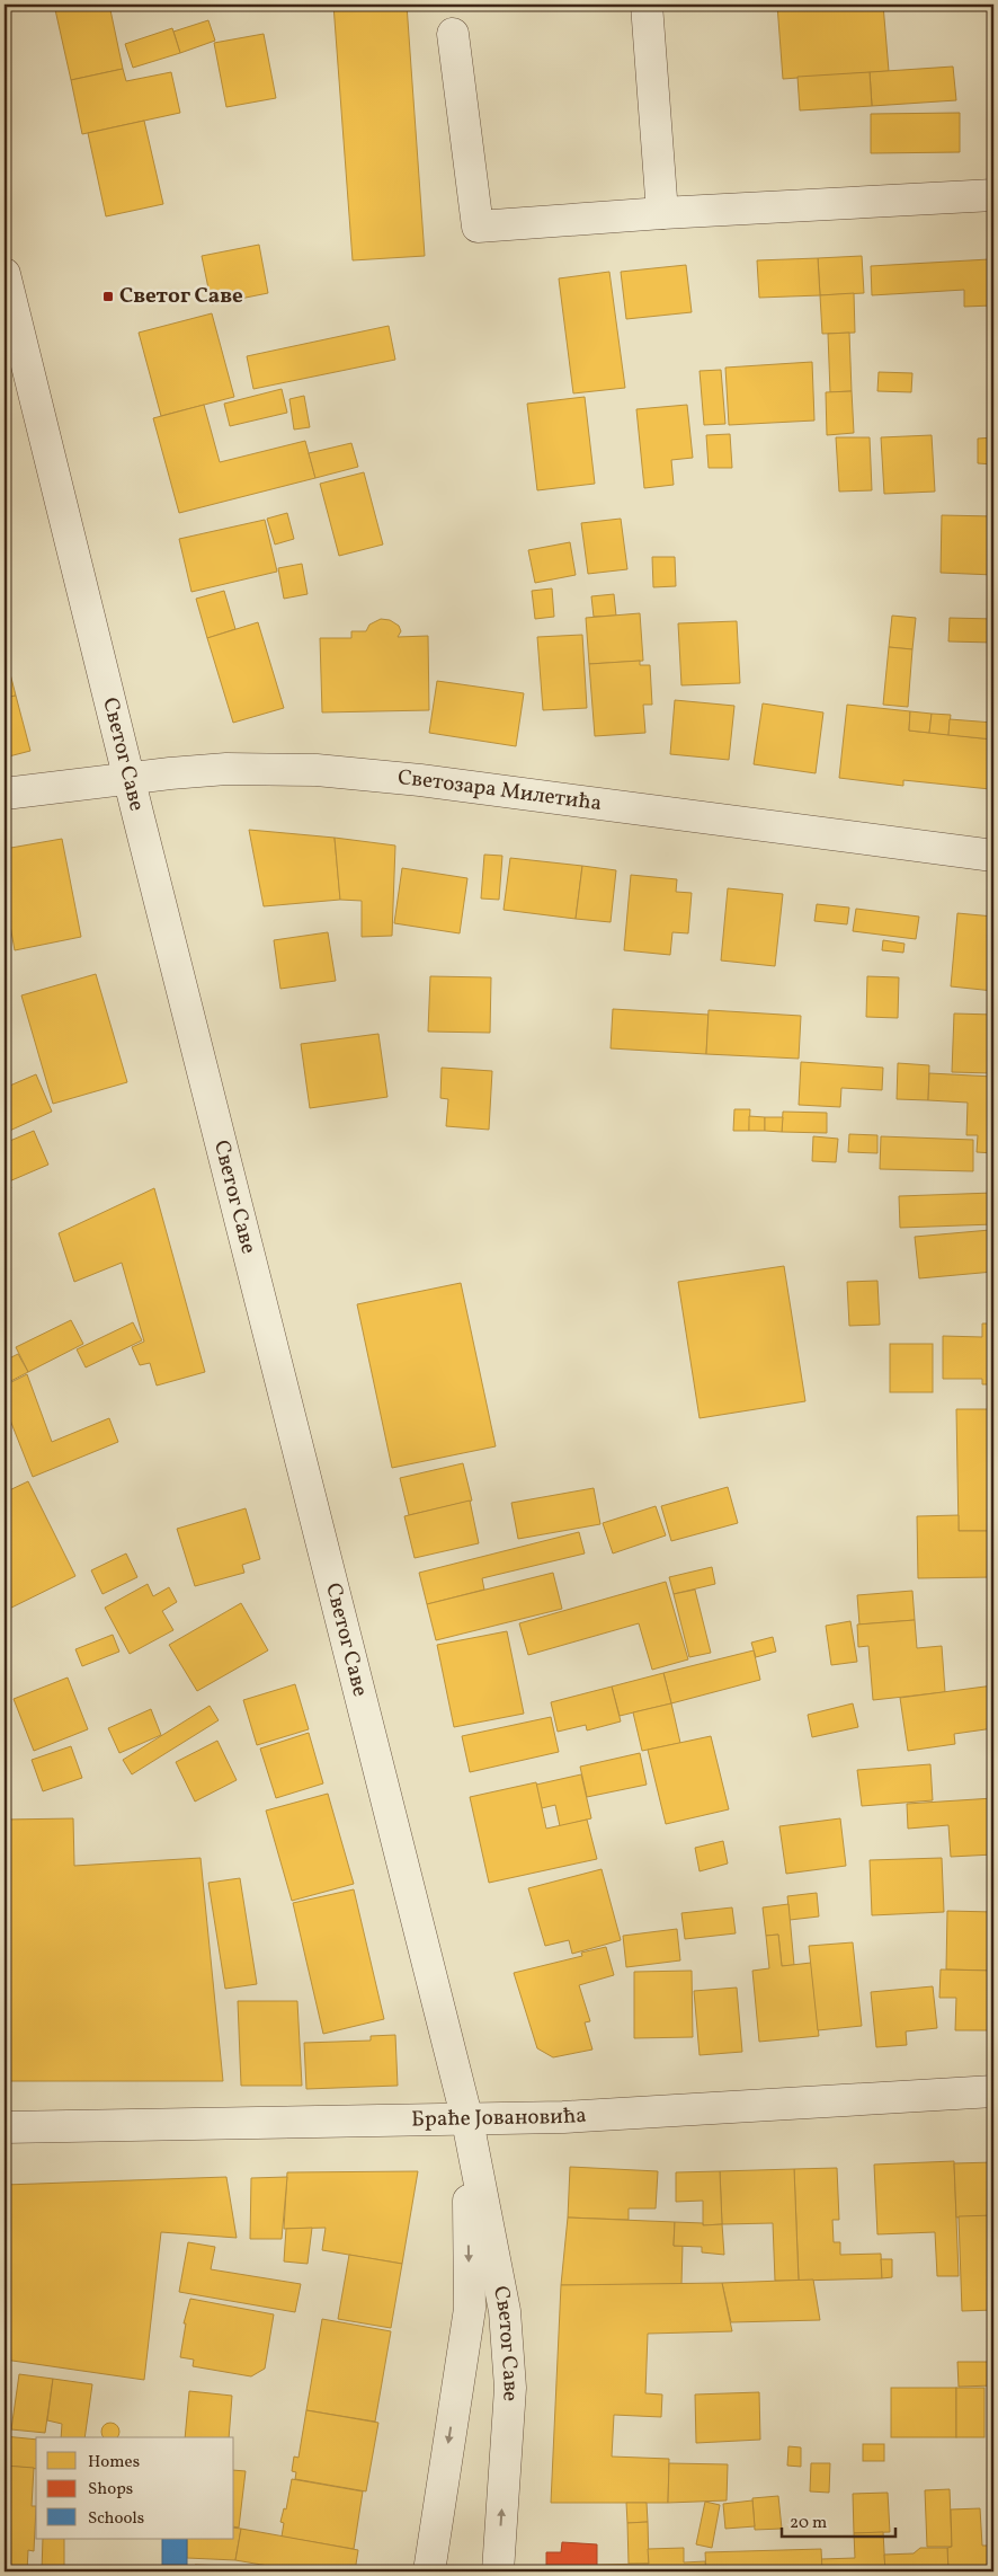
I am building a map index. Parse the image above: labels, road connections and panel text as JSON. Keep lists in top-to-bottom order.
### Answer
{
  "streets": {
    "street": ["Светог Саве", "Светозара Милетића", "Браће Јовановића"]
  },
  "crossings": [
    ["Светог Саве", "Светозара Милетића"],
    ["Светог Саве", "Браће Јовановића"]
  ],
  "places": {
    "transit": ["Светог Саве"]
  },
  "legend": ["Homes", "Shops", "Schools"],
  "scale_bar": "20 m"
}
